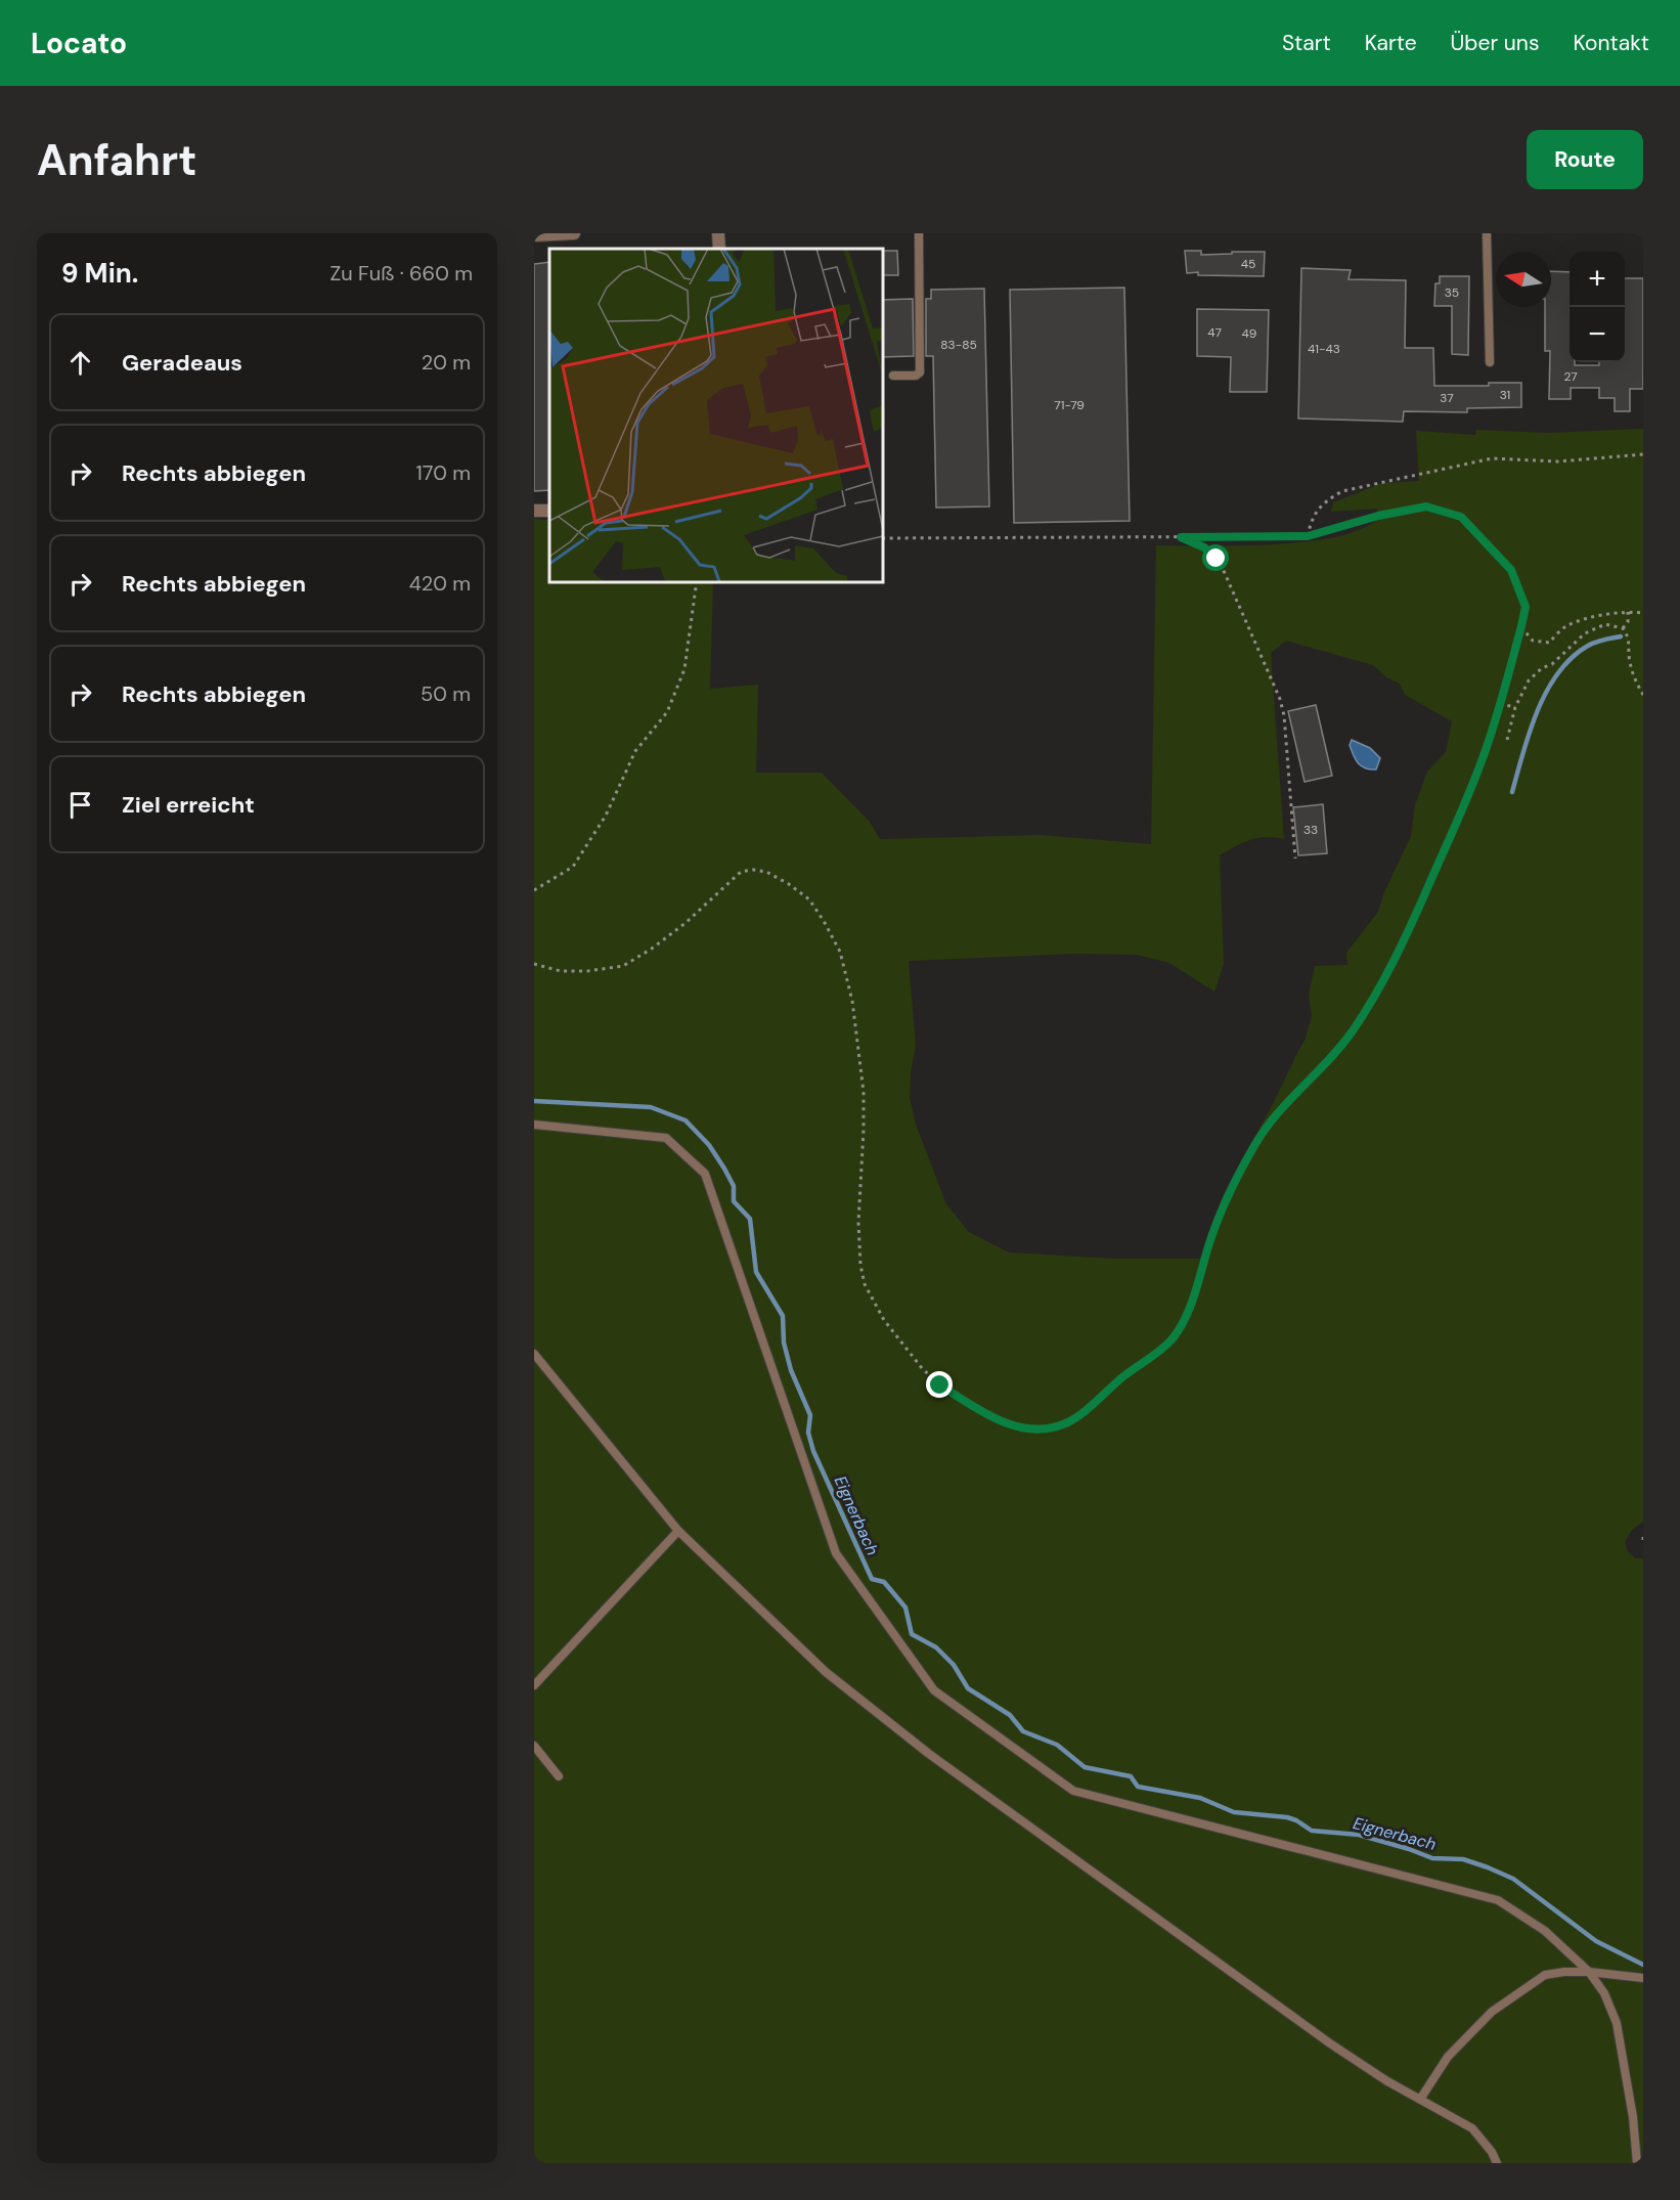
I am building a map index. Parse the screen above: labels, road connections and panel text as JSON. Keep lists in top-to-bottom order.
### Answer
{
  "water": ["Eignerbach"],
  "house_numbers": [
    "45",
    "35",
    "47",
    "49",
    "83-85",
    "41-43",
    "27",
    "31",
    "37",
    "71-79",
    "33"
  ],
  "north": "left",
  "page": {
    "header": "Locato",
    "nav": [
      "Start",
      "Karte",
      "Über uns",
      "Kontakt"
    ],
    "buttons": "Route",
    "title": "Anfahrt",
    "heading": ["9 Min.", "Zu Fuß · 660 m"],
    "map_buttons": ["+", "−"],
    "list": [
      ["Geradeaus", "20 m"],
      ["Rechts abbiegen", "170 m"],
      ["Rechts abbiegen", "420 m"],
      ["Rechts abbiegen", "50 m"],
      "Ziel erreicht"
    ]
  }
}
